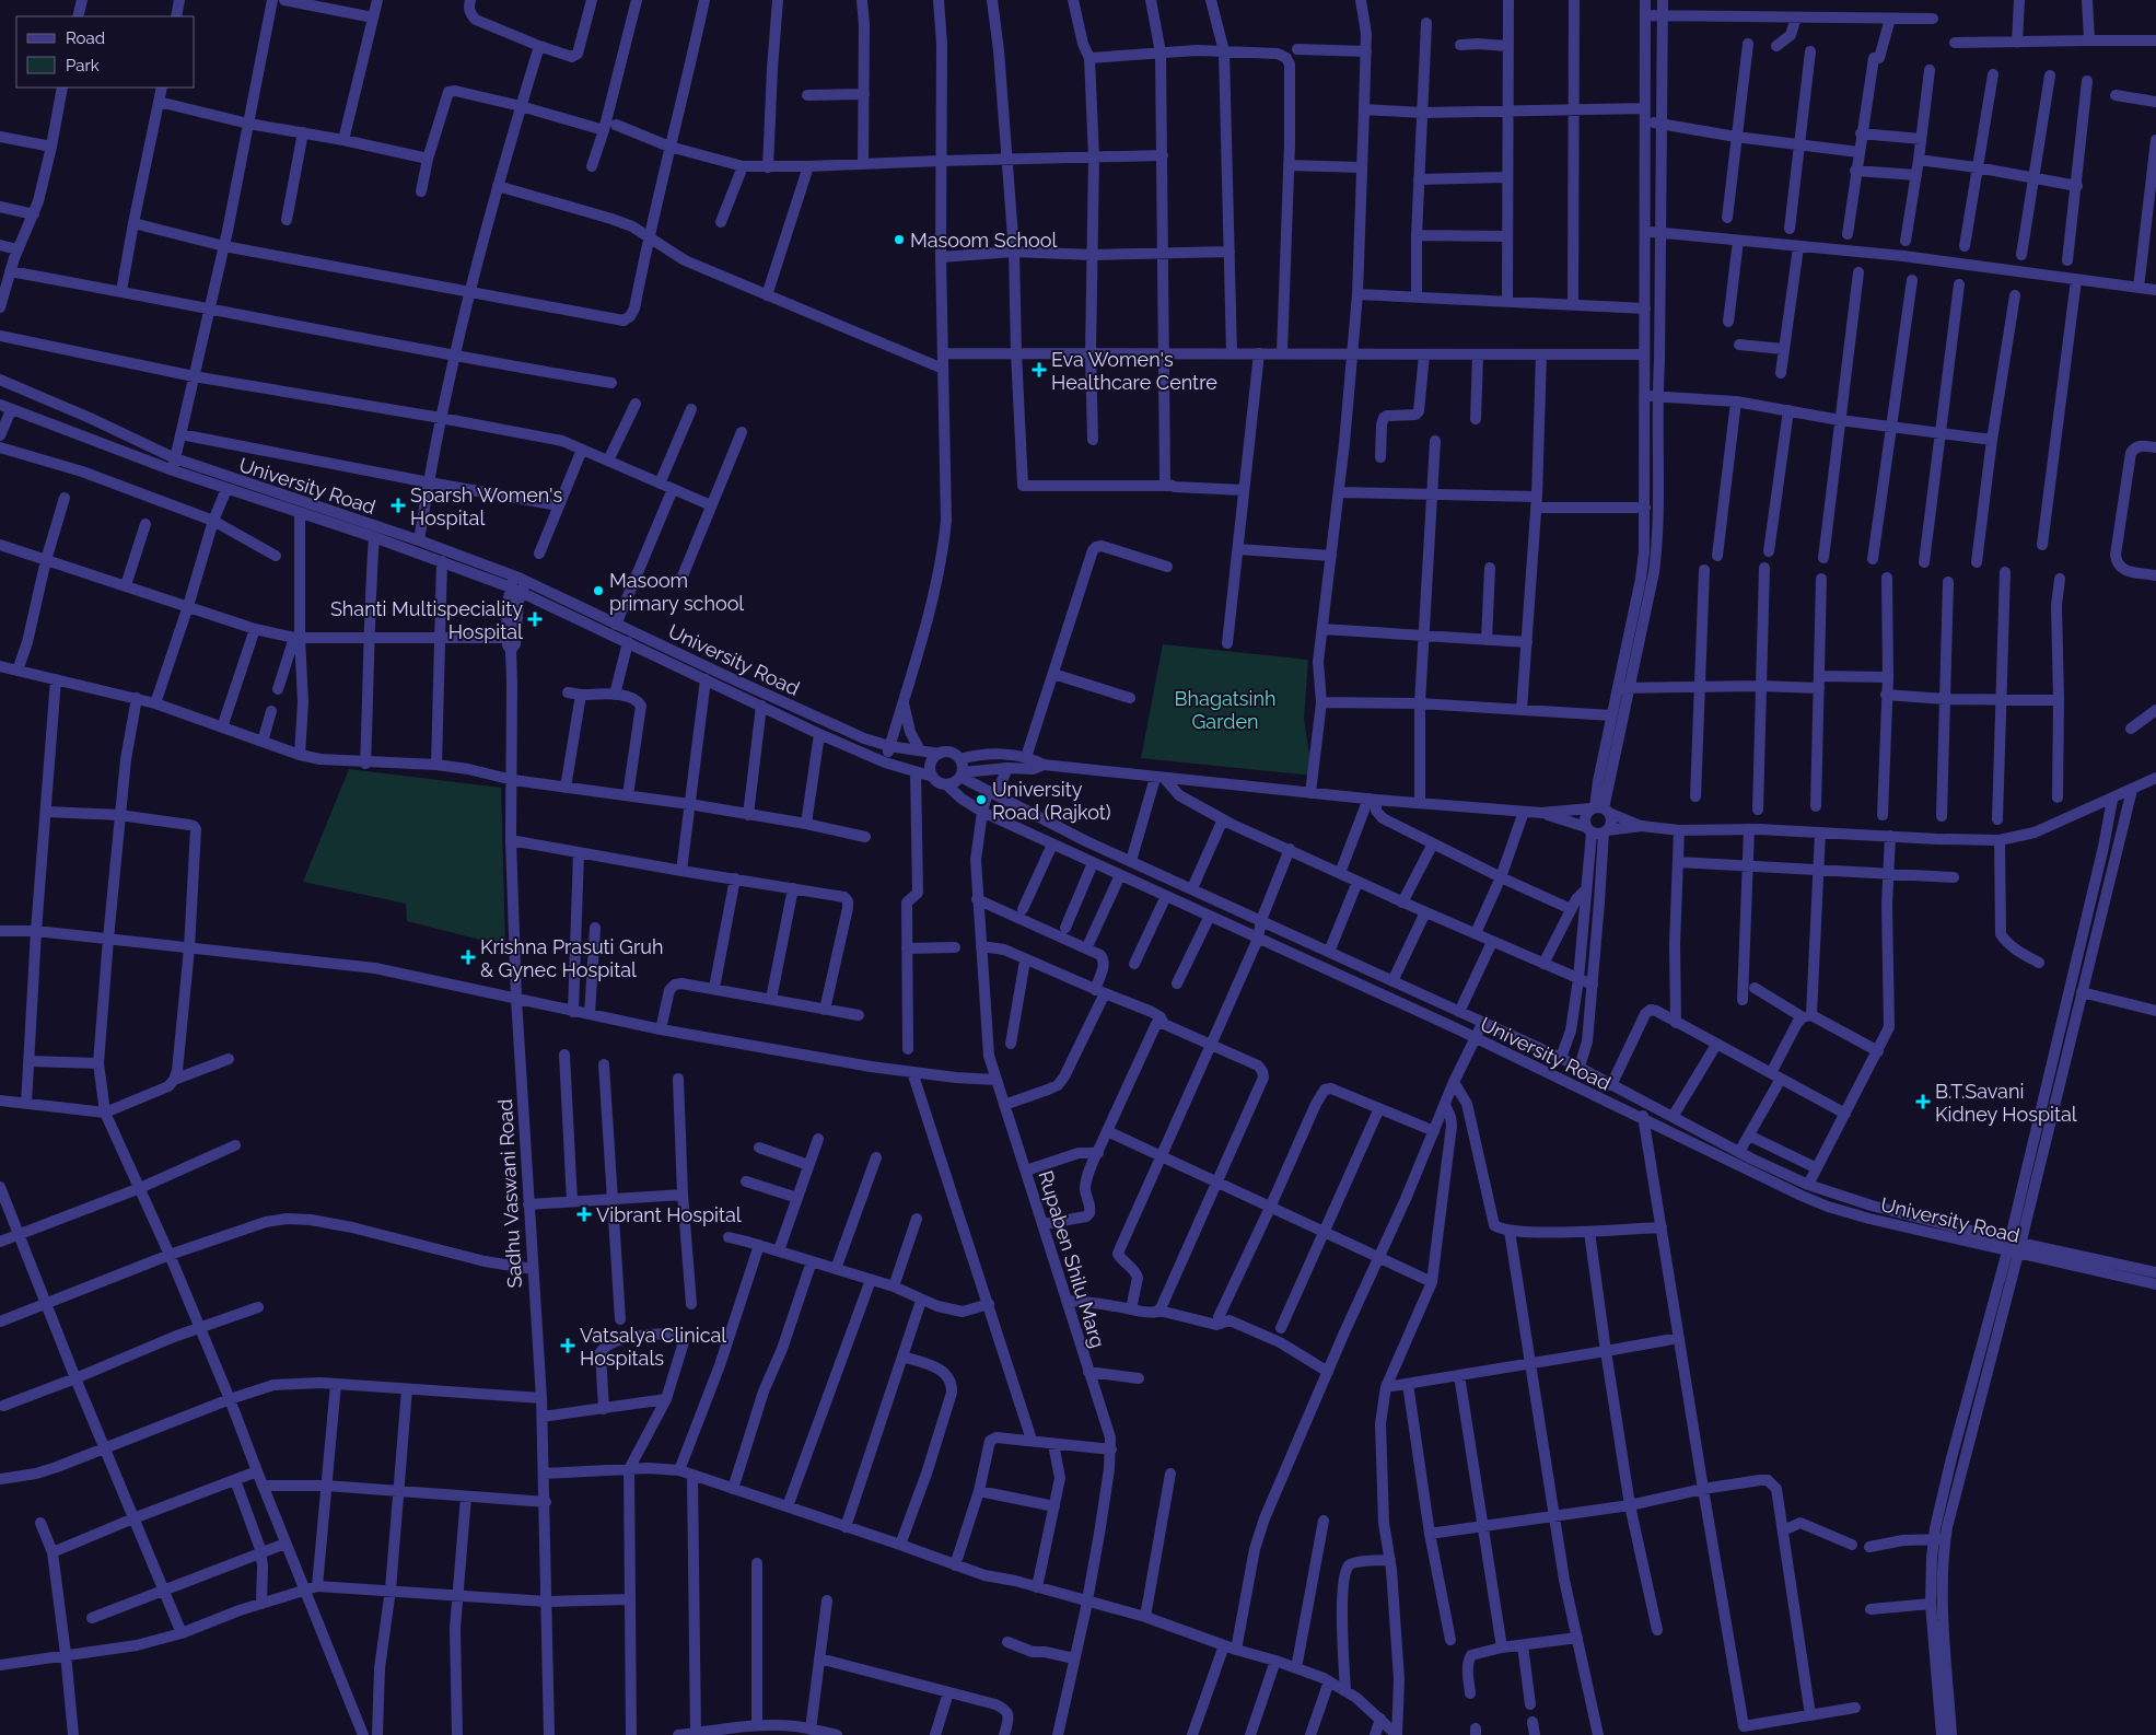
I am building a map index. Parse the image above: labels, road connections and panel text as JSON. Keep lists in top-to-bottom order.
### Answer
{
  "streets": {
    "street": ["University Road", "Sadhu Vaswani Road", "Rupaben Shilu Marg"]
  },
  "crossings": [
    ["University Road", "Rupaben Shilu Marg"]
  ],
  "parks": ["Bhagatsinh Garden"],
  "places": {
    "other": ["Masoom School", "Masoom primary school", "University Road (Rajkot)"],
    "health": [
      "Eva Women's Healthcare Centre",
      "Sparsh Women's Hospital",
      "Shanti Multispeciality Hospital",
      "Krishna Prasuti Gruh & Gynec Hospital",
      "B.T.Savani Kidney Hospital",
      "Vibrant Hospital",
      "Vatsalya Clinical Hospitals"
    ]
  },
  "legend": ["Road", "Park"]
}
